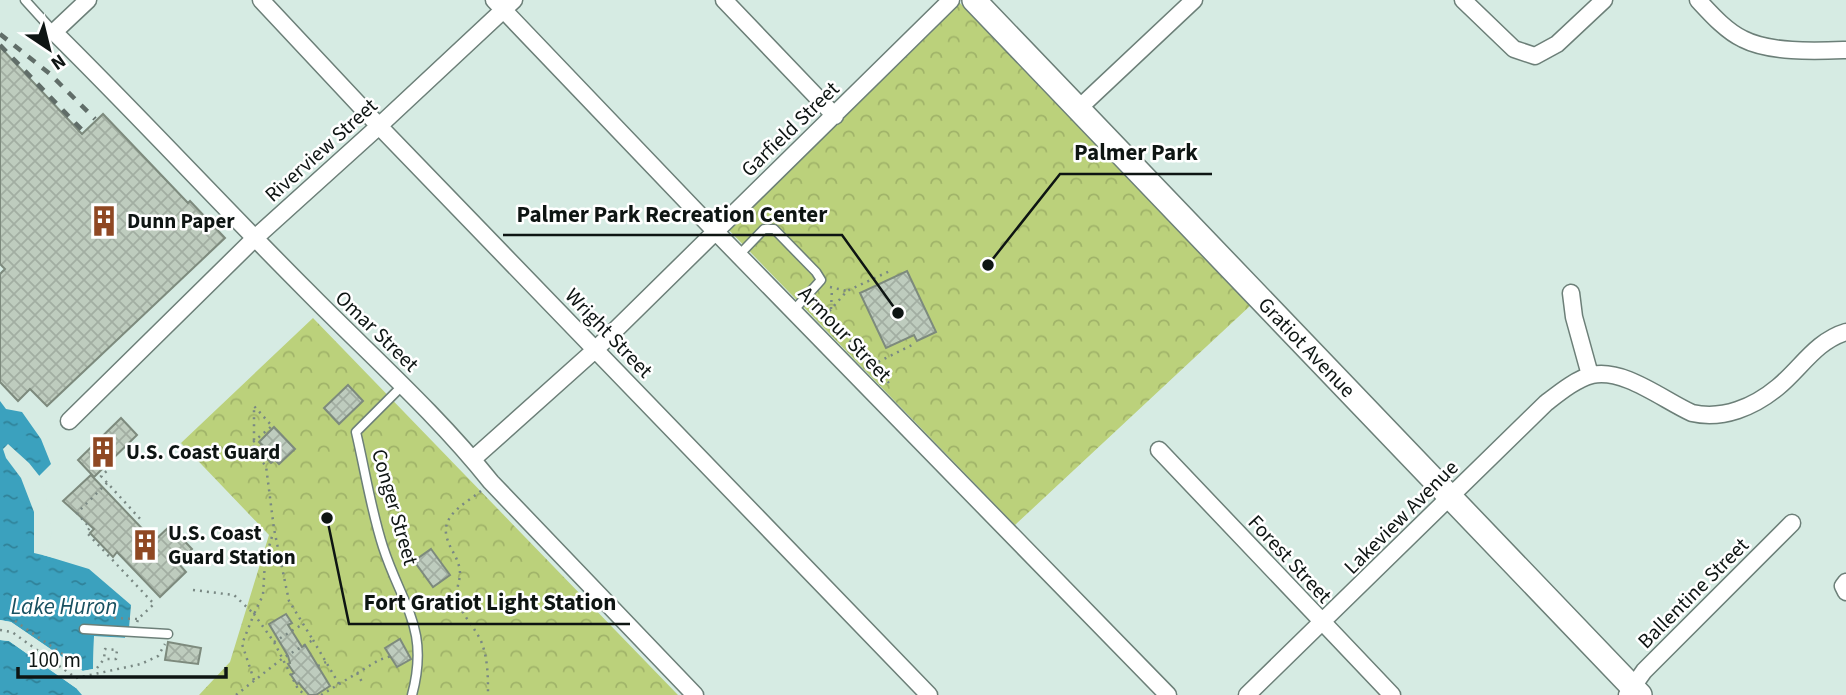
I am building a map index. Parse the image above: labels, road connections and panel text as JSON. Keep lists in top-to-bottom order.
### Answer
{
  "streets": {
    "street": [
      "Garfield Street",
      "Riverview Street",
      "Omar Street",
      "Wright Street",
      "Armour Street",
      "Gratiot Avenue",
      "Lakeview Avenue",
      "Forest Street",
      "Ballentine Street"
    ],
    "lane": ["Conger Street"]
  },
  "crossings": [
    ["Garfield Street", "Omar Street"],
    ["Garfield Street", "Wright Street"],
    ["Garfield Street", "Armour Street"],
    ["Riverview Street", "Omar Street"],
    ["Riverview Street", "Wright Street"],
    ["Riverview Street", "Armour Street"],
    ["Omar Street", "Conger Street"],
    ["Gratiot Avenue", "Lakeview Avenue"],
    ["Gratiot Avenue", "Ballentine Street"],
    ["Lakeview Avenue", "Forest Street"]
  ],
  "water": ["Lake Huron"],
  "places": {
    "building": ["Dunn Paper", "U.S. Coast Guard", "U.S. Coast Guard Station"],
    "other": ["Palmer Park", "Palmer Park Recreation Center", "Fort Gratiot Light Station"]
  },
  "scale_bar": "100 m",
  "north": "bottom right"
}
